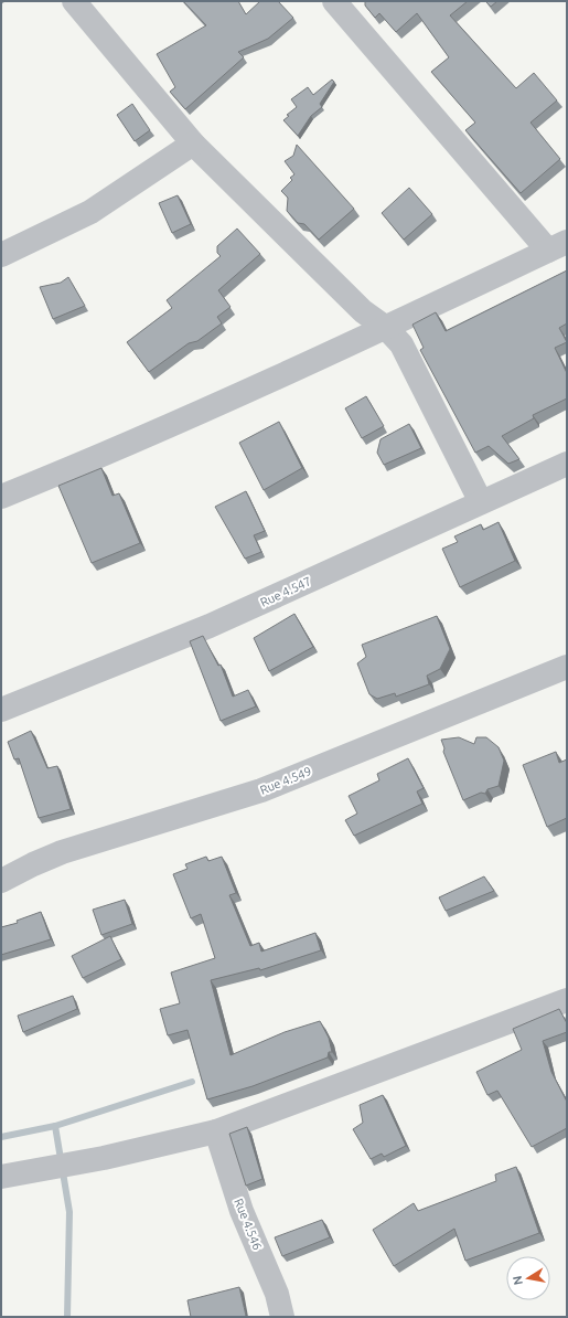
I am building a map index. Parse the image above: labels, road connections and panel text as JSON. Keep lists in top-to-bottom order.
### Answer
{
  "streets": {
    "street": ["Rue 4.547", "Rue 4.549", "Rue 4.546"]
  },
  "north": "left"
}
